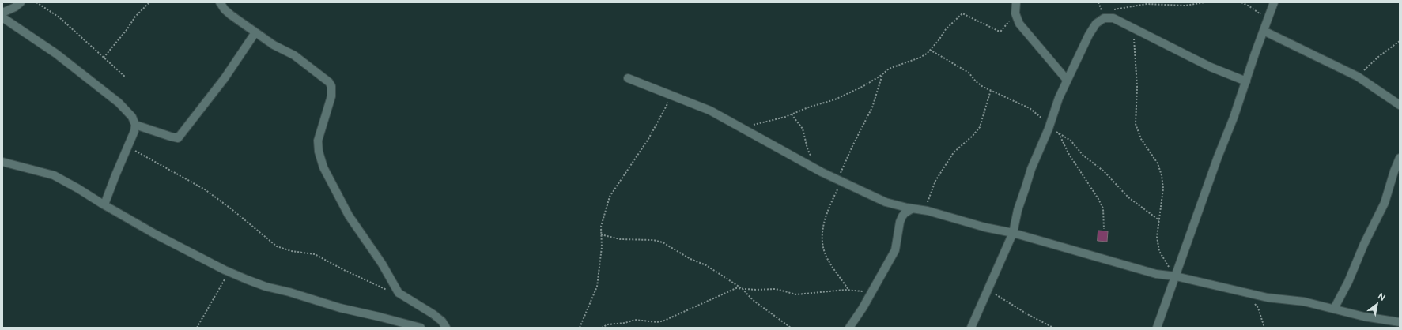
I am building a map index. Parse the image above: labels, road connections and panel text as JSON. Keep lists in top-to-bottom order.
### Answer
{
  "north": "top right"
}
